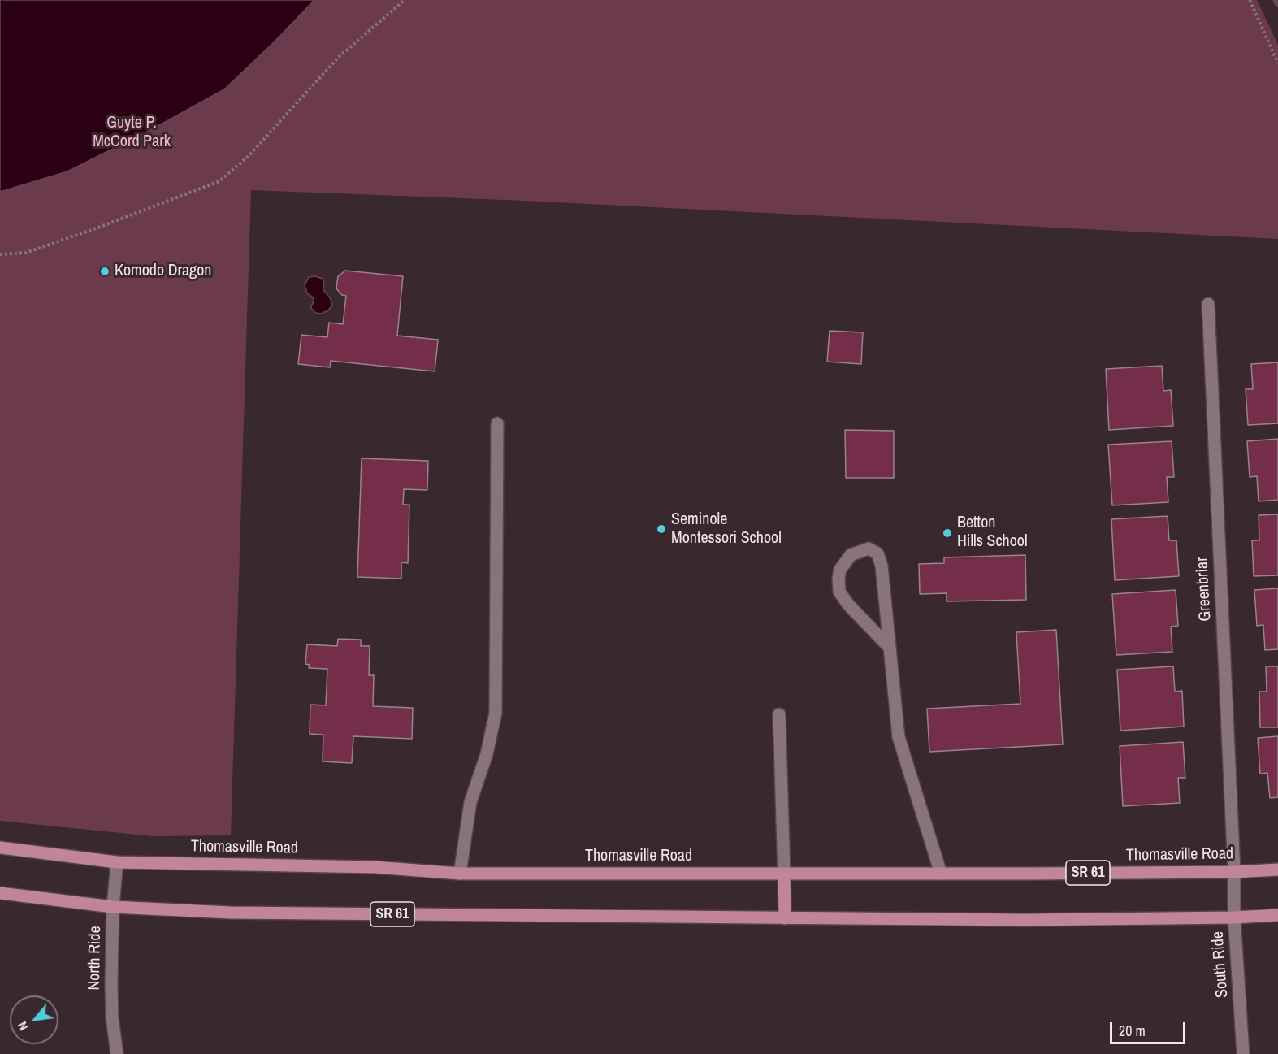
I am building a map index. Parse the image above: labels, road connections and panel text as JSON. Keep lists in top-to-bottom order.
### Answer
{
  "streets": {
    "main road": ["Thomasville Road", "SR 61"],
    "street": ["Greenbriar", "North Ride", "South Ride"]
  },
  "crossings": [
    ["Greenbriar", "Thomasville Road"],
    ["Greenbriar", "South Ride"],
    ["Thomasville Road", "North Ride"],
    ["Thomasville Road", "South Ride"],
    ["SR 61", "North Ride"],
    ["SR 61", "South Ride"]
  ],
  "parks": ["Guyte P. McCord Park"],
  "places": ["Komodo Dragon", "Seminole Montessori School", "Betton Hills School"],
  "scale_bar": "20 m",
  "north": "bottom left"
}
